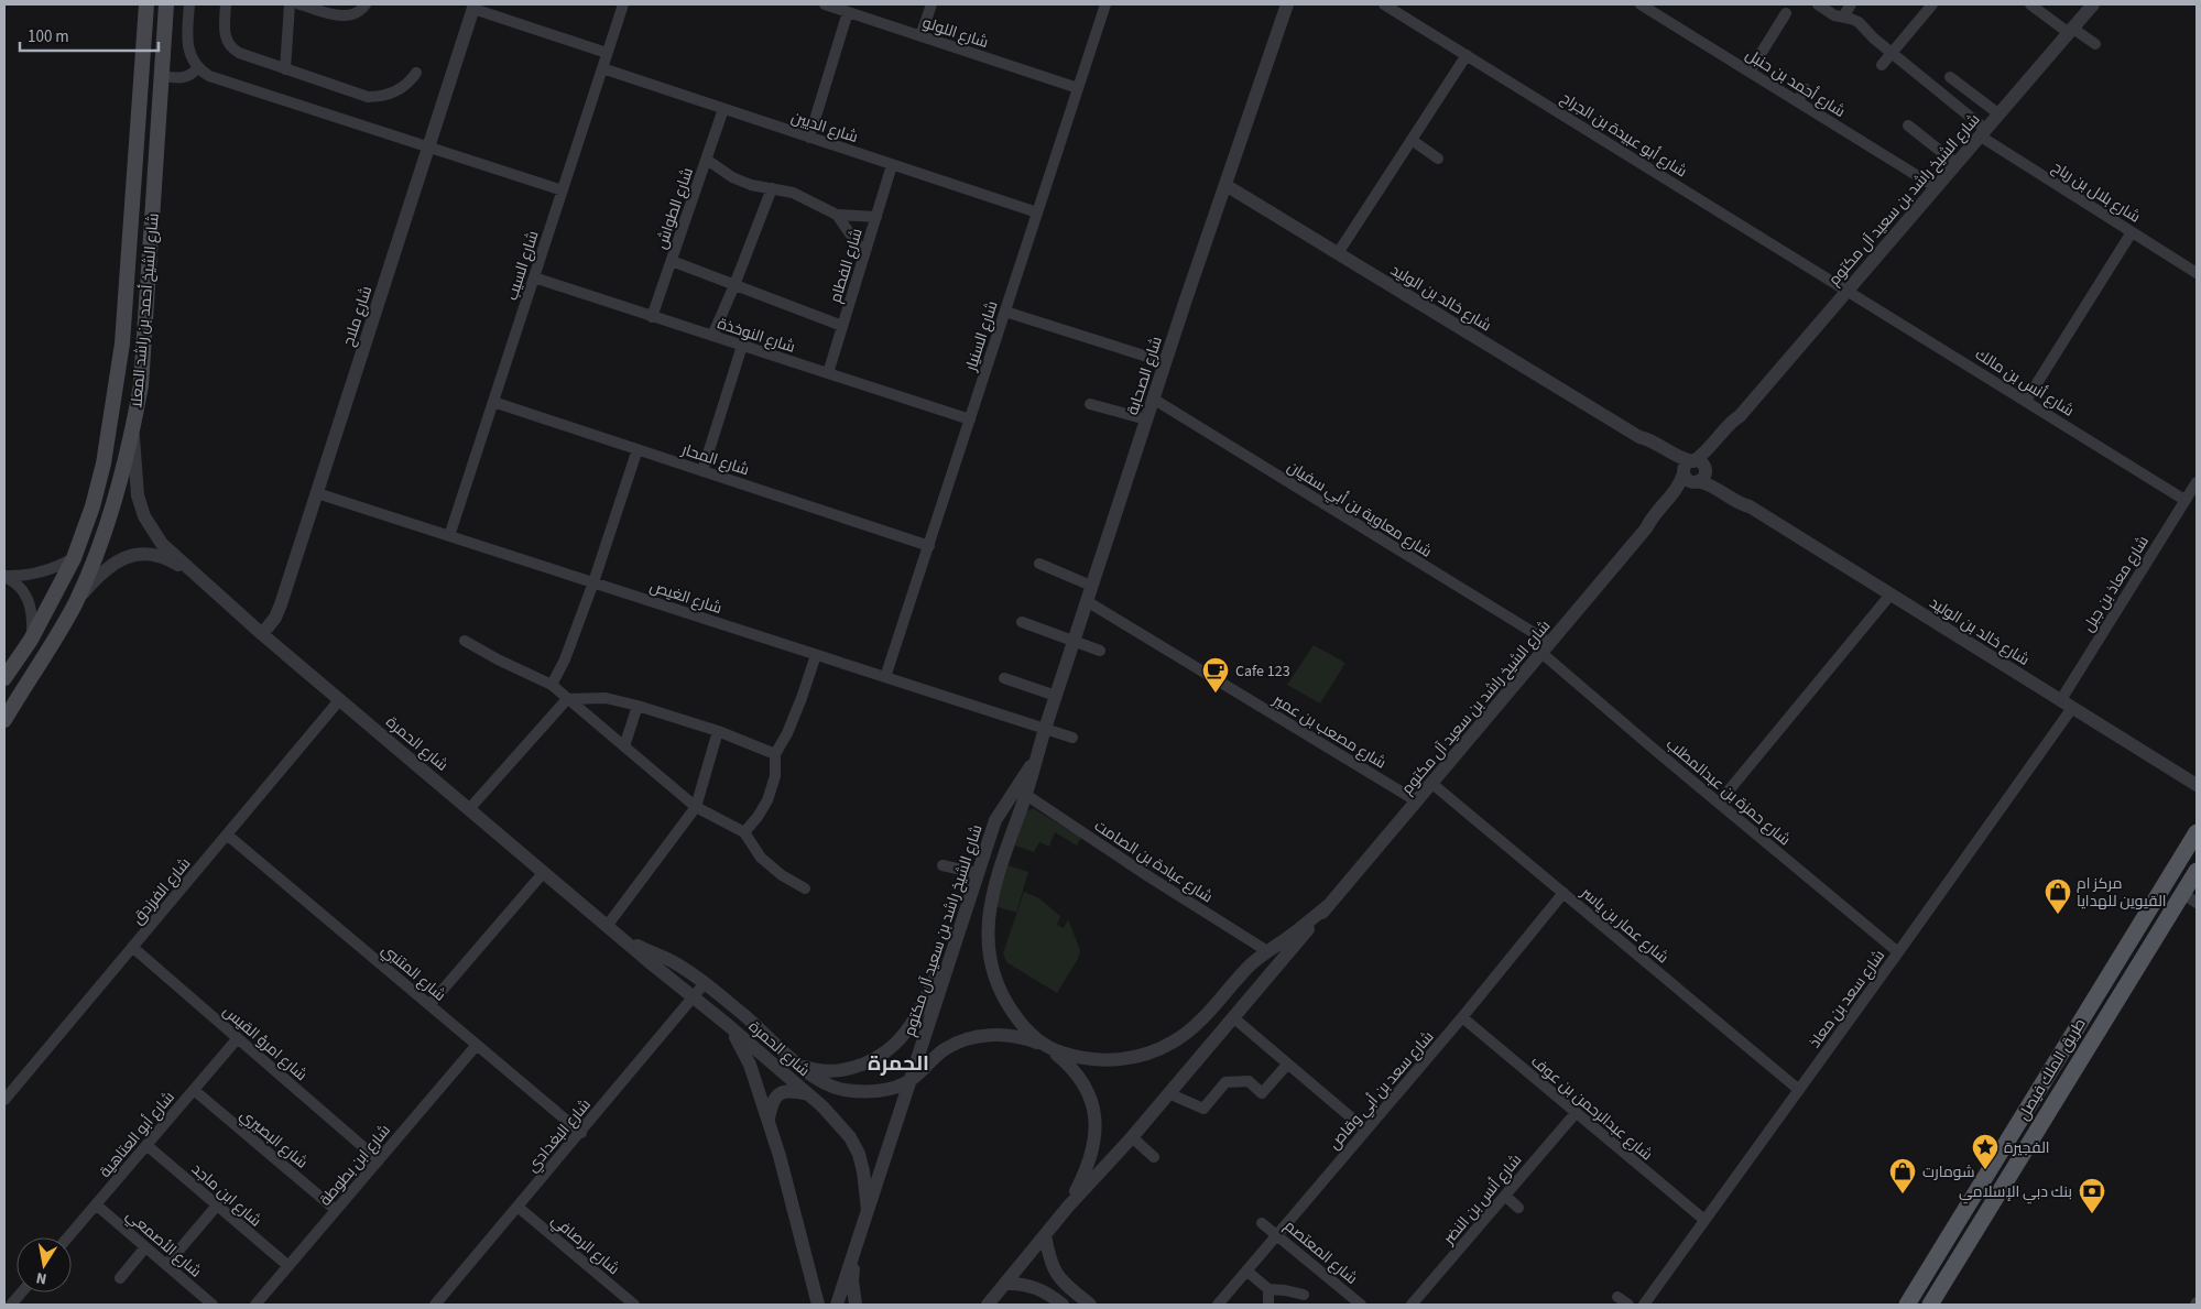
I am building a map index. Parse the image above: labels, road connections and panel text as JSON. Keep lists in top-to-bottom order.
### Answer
{
  "streets": {
    "main road": ["شارع الشيخ أحمد بن راشد المعلا", "طريق الملك فيصل"],
    "street": [
      "شارع اللولو",
      "شارع أحمد بن حنبل",
      "شارع الديين",
      "شارع أبو عبيدة بن الجراح",
      "شارع بلال بن رباح",
      "شارع الشيخ راشد بن سعيد آل مكتوم",
      "شارع الطواش",
      "شارع السيب",
      "شارع الفطام",
      "شارع خالد بن الوليد",
      "شارع ملاح",
      "شارع النوخذة",
      "شارع السنيار",
      "شارع الصحابة",
      "شارع أنس بن مالك",
      "شارع المحار",
      "شارع معاوية بن أبي سفيان",
      "شارع معاذ بن جبل",
      "شارع الغيص",
      "شارع مصعب بن عمير",
      "شارع الحمرة",
      "شارع حمزة بن عبدالمطلب",
      "شارع عبادة بن الصامت",
      "شارع الفرزدق",
      "شارع عمار بن ياسر",
      "شارع المتنبي",
      "شارع سعد بن معاذ",
      "شارع امرؤ القيس",
      "شارع سعد بن أبي وقاص",
      "شارع عبدالرحمن بن عوف",
      "شارع أبو العتاهية",
      "شارع البغدادي",
      "شارع البصيري",
      "شارع ابن بطوطة",
      "شارع ابن ماجد",
      "شارع أنس بن النضر",
      "شارع الأصمعي",
      "شارع الرصافي",
      "شارع المعتصم"
    ]
  },
  "crossings": [
    ["شارع اللولو", "شارع السنيار"],
    ["شارع أحمد بن حنبل", "شارع الشيخ راشد بن سعيد آل مكتوم"],
    ["شارع الديين", "شارع الطواش"],
    ["شارع الديين", "شارع السيب"],
    ["شارع الديين", "شارع الفطام"],
    ["شارع الديين", "شارع السنيار"],
    ["شارع أبو عبيدة بن الجراح", "شارع الشيخ راشد بن سعيد آل مكتوم"],
    ["شارع أبو عبيدة بن الجراح", "شارع أنس بن مالك"],
    ["شارع بلال بن رباح", "شارع الشيخ راشد بن سعيد آل مكتوم"],
    ["شارع الشيخ راشد بن سعيد آل مكتوم", "شارع خالد بن الوليد"],
    ["شارع الشيخ راشد بن سعيد آل مكتوم", "شارع الصحابة"],
    ["شارع الشيخ راشد بن سعيد آل مكتوم", "شارع أنس بن مالك"],
    ["شارع الشيخ راشد بن سعيد آل مكتوم", "شارع معاوية بن أبي سفيان"],
    ["شارع الشيخ راشد بن سعيد آل مكتوم", "شارع مصعب بن عمير"],
    ["شارع الشيخ راشد بن سعيد آل مكتوم", "شارع الحمرة"],
    ["شارع الشيخ راشد بن سعيد آل مكتوم", "شارع حمزة بن عبدالمطلب"],
    ["شارع الشيخ راشد بن سعيد آل مكتوم", "شارع عبادة بن الصامت"],
    ["شارع الشيخ راشد بن سعيد آل مكتوم", "شارع عمار بن ياسر"],
    ["شارع الطواش", "شارع النوخذة"],
    ["شارع السيب", "شارع النوخذة"],
    ["شارع السيب", "شارع المحار"],
    ["شارع السيب", "شارع الغيص"],
    ["شارع الفطام", "شارع النوخذة"],
    ["شارع خالد بن الوليد", "شارع الصحابة"],
    ["شارع خالد بن الوليد", "شارع معاذ بن جبل"],
    ["شارع خالد بن الوليد", "شارع سعد بن معاذ"],
    ["شارع الشيخ أحمد بن راشد المعلا", "شارع الحمرة"],
    ["شارع ملاح", "شارع الغيص"],
    ["شارع ملاح", "شارع الحمرة"],
    ["شارع النوخذة", "شارع السنيار"],
    ["شارع السنيار", "شارع المحار"],
    ["شارع السنيار", "شارع الغيص"],
    ["شارع الصحابة", "شارع معاوية بن أبي سفيان"],
    ["شارع الصحابة", "شارع الغيص"],
    ["شارع الصحابة", "شارع مصعب بن عمير"],
    ["شارع أنس بن مالك", "شارع معاذ بن جبل"],
    ["شارع معاوية بن أبي سفيان", "شارع حمزة بن عبدالمطلب"],
    ["شارع معاذ بن جبل", "شارع سعد بن معاذ"],
    ["شارع الحمرة", "شارع الفرزدق"],
    ["شارع الحمرة", "شارع البغدادي"],
    ["شارع حمزة بن عبدالمطلب", "شارع سعد بن معاذ"],
    ["شارع الفرزدق", "شارع المتنبي"],
    ["شارع الفرزدق", "شارع امرؤ القيس"],
    ["شارع عمار بن ياسر", "شارع سعد بن معاذ"],
    ["شارع عمار بن ياسر", "شارع سعد بن أبي وقاص"],
    ["شارع المتنبي", "شارع البغدادي"],
    ["شارع المتنبي", "شارع ابن بطوطة"],
    ["شارع سعد بن معاذ", "شارع عبدالرحمن بن عوف"],
    ["شارع امرؤ القيس", "شارع أبو العتاهية"],
    ["شارع امرؤ القيس", "شارع ابن بطوطة"],
    ["شارع سعد بن أبي وقاص", "شارع عبدالرحمن بن عوف"],
    ["شارع سعد بن أبي وقاص", "شارع المعتصم"],
    ["شارع عبدالرحمن بن عوف", "شارع أنس بن النضر"],
    ["شارع أبو العتاهية", "شارع البصيري"],
    ["شارع أبو العتاهية", "شارع ابن ماجد"],
    ["شارع أبو العتاهية", "شارع الأصمعي"],
    ["شارع البغدادي", "شارع الرصافي"],
    ["شارع البصيري", "شارع ابن بطوطة"],
    ["شارع ابن بطوطة", "شارع ابن ماجد"]
  ],
  "districts": ["الحمرة"],
  "places": {
    "cafe": ["Cafe 123"],
    "shop": ["مركز ام القيوين للهدايا", "شومارت"],
    "place": ["الفجيرة"],
    "bank": ["بنك دبي الإسلامي"]
  },
  "scale_bar": "100 m",
  "north": "bottom"
}
